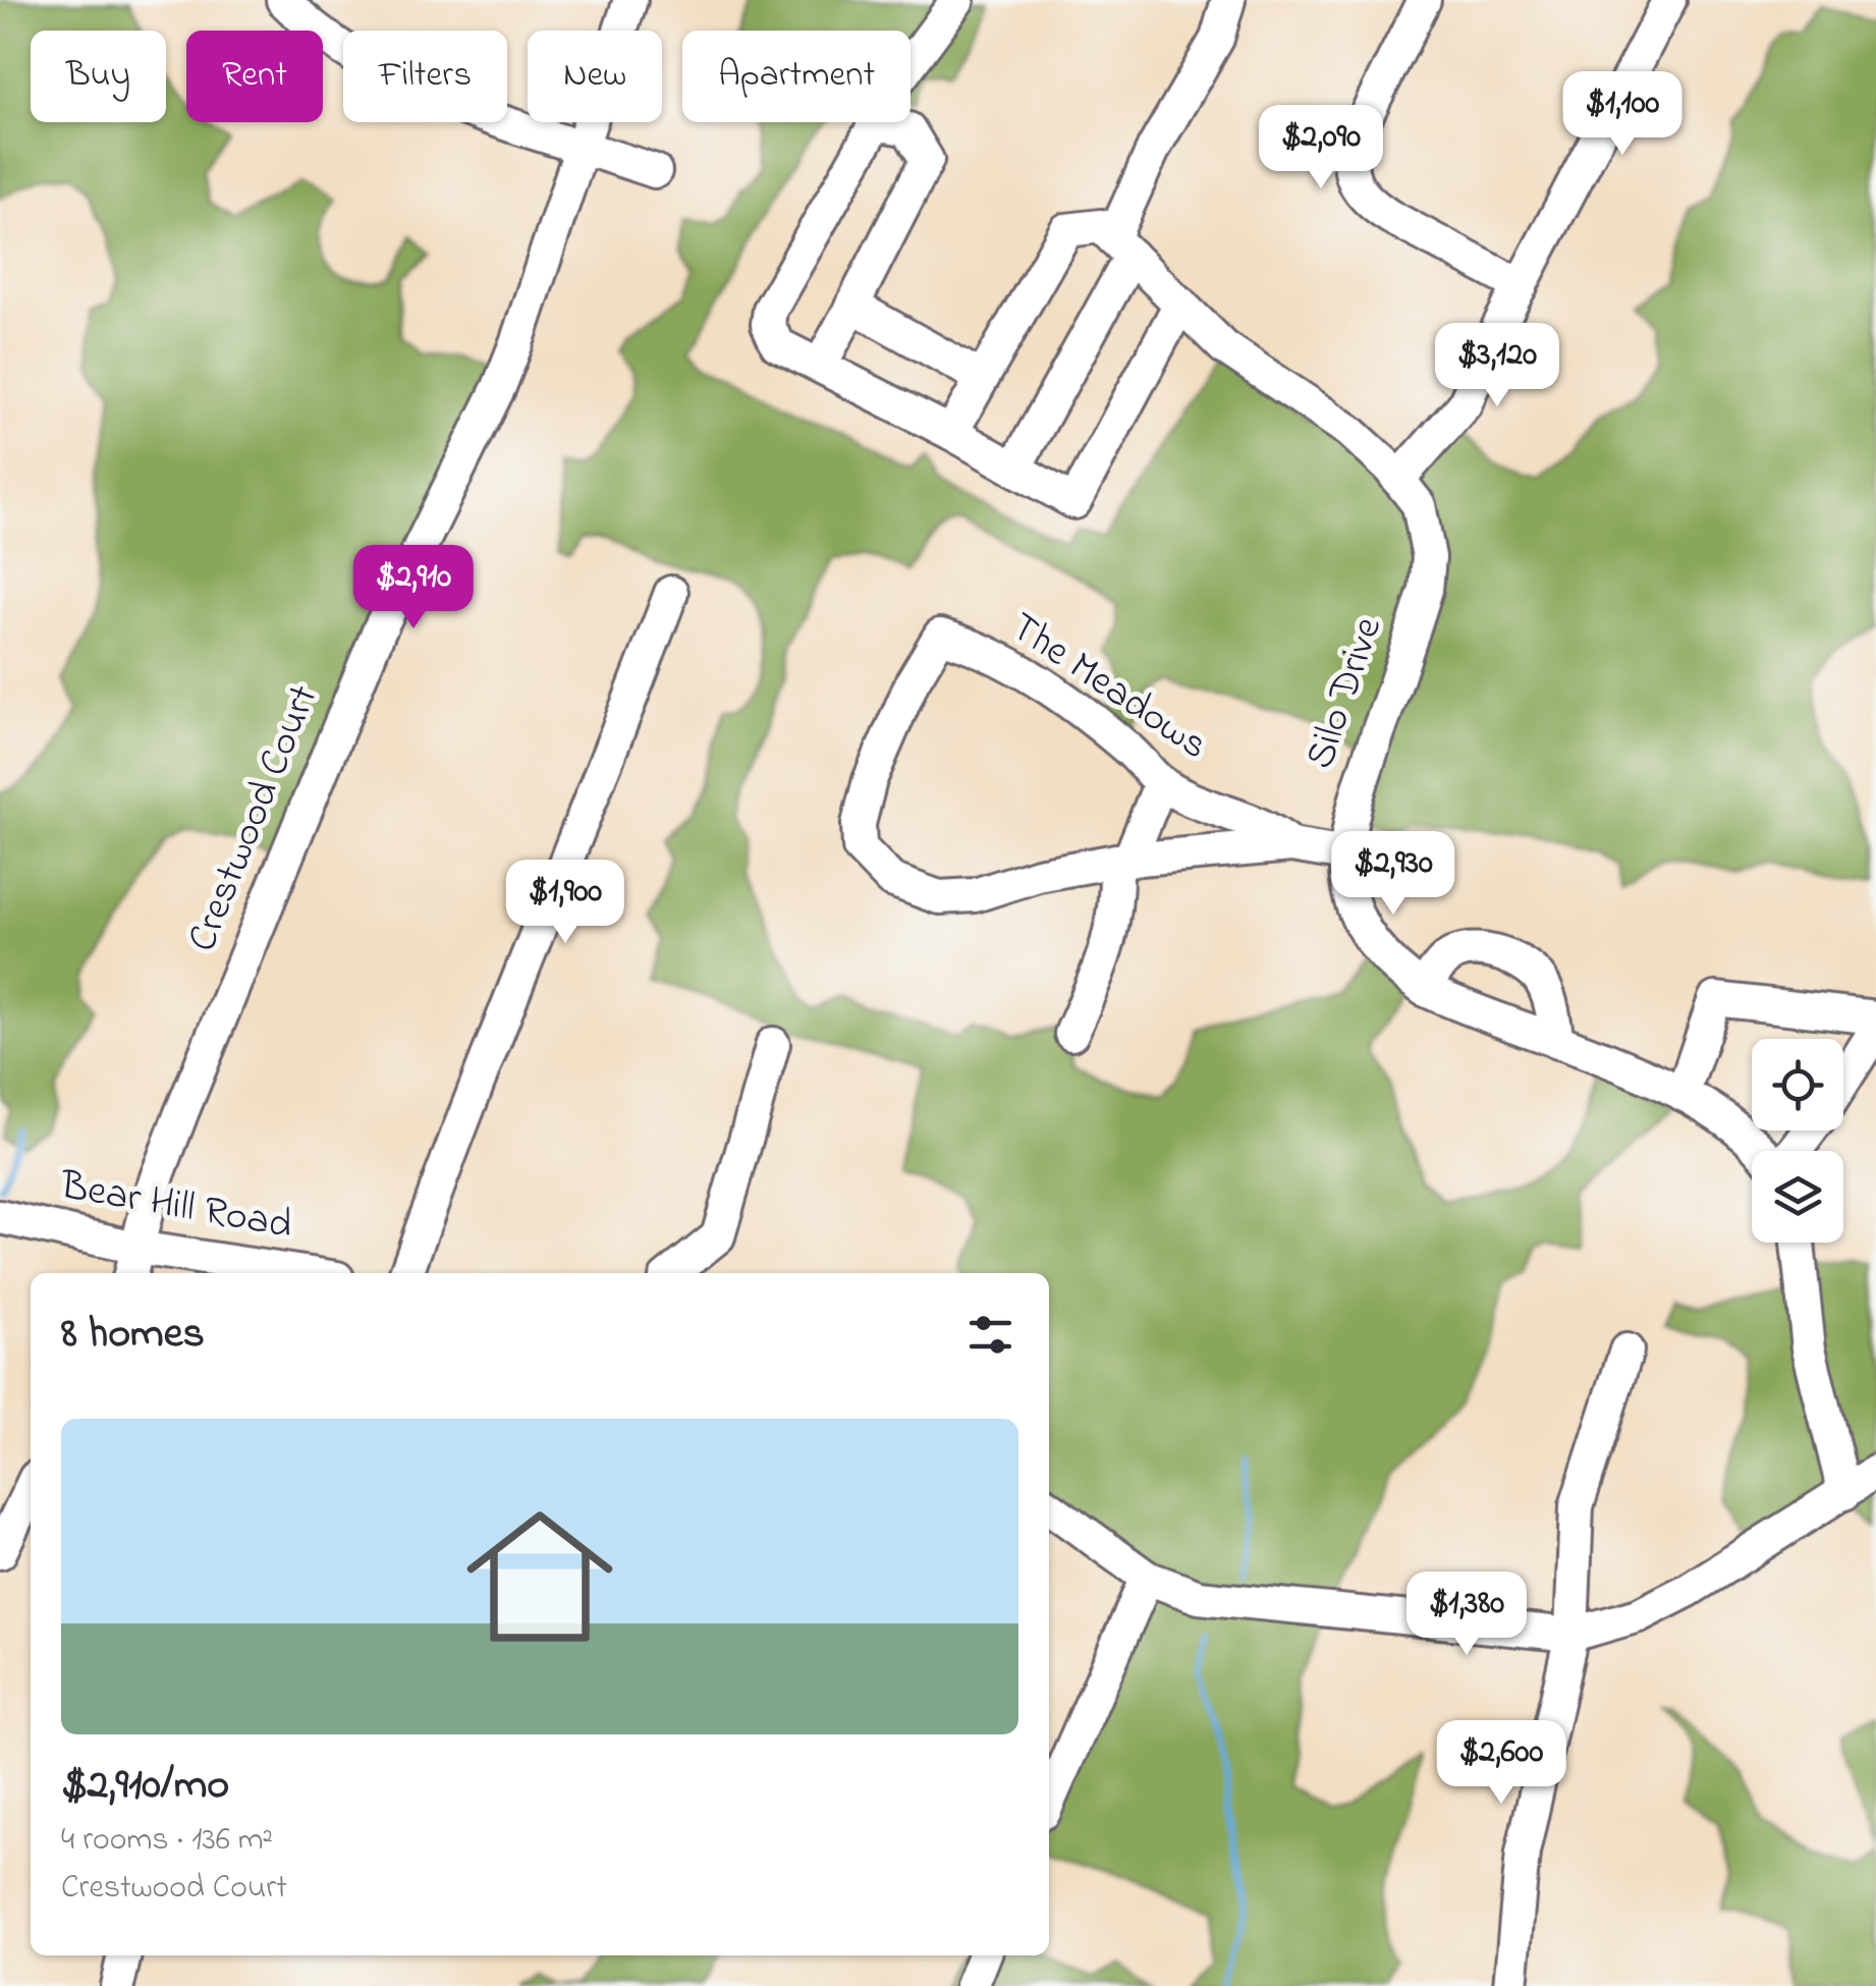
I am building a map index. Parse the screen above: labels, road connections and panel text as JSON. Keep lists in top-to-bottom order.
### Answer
{
  "streets": {
    "street": [
      "The Meadows",
      "Silo Drive",
      "Crestwood Court",
      "Bear Hill Road"
    ]
  },
  "crossings": [
    ["The Meadows", "Silo Drive"],
    ["Crestwood Court", "Bear Hill Road"]
  ],
  "page": {
    "chip": [
      "Buy",
      "Rent",
      "Filters",
      "New",
      "Apartment"
    ],
    "price": [
      "$1,100",
      "$2,090",
      "$3,120",
      "$2,910",
      "$2,930",
      "$1,900",
      "$1,380",
      "$2,600"
    ],
    "heading": "8 homes",
    "list": [
      {
        "name": "$2,910/mo",
        "note": "4 rooms · 136 m² · Crestwood Court"
      }
    ]
  }
}
